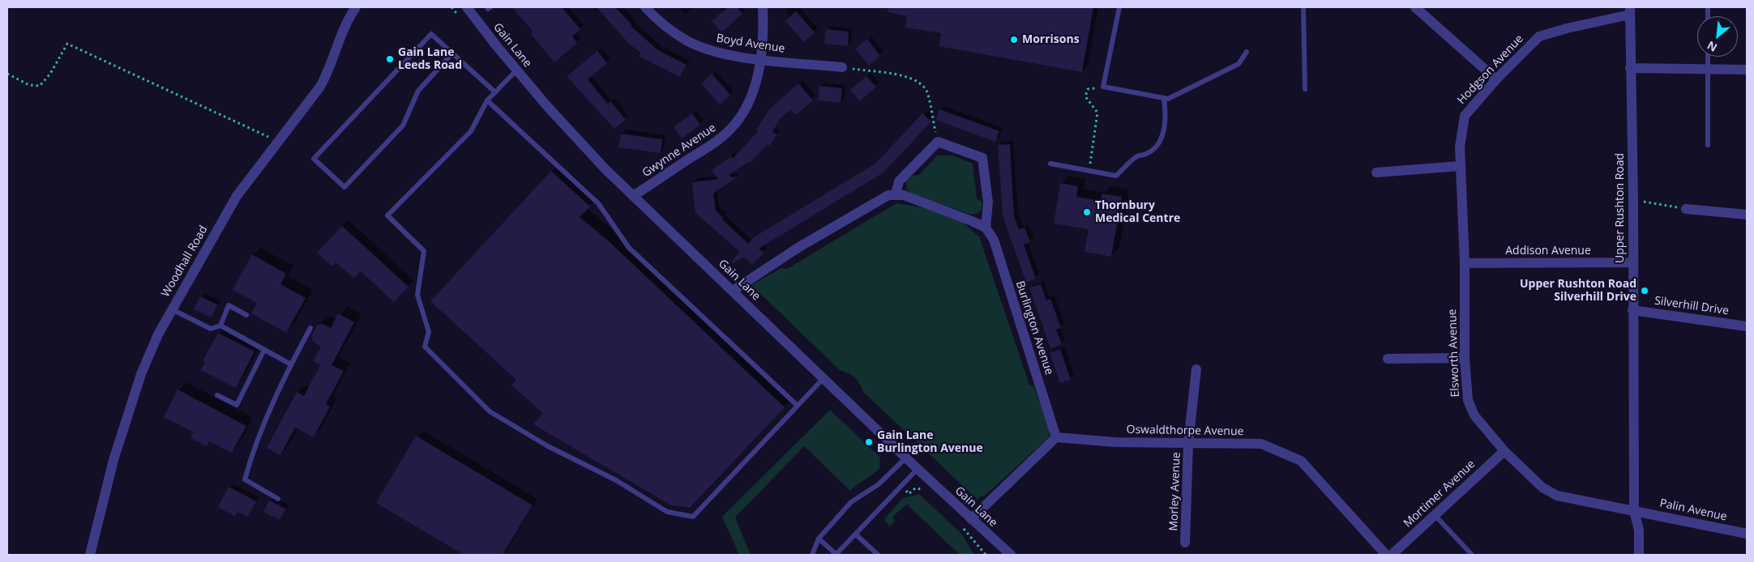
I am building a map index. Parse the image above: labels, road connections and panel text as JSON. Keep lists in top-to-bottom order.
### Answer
{
  "streets": {
    "street": [
      "Boyd Avenue",
      "Gain Lane",
      "Hodgson Avenue",
      "Gwynne Avenue",
      "Upper Rushton Road",
      "Addison Avenue",
      "Woodhall Road",
      "Silverhill Drive",
      "Burlington Avenue",
      "Elsworth Avenue",
      "Oswaldthorpe Avenue",
      "Morley Avenue",
      "Mortimer Avenue",
      "Palin Avenue"
    ]
  },
  "crossings": [
    ["Boyd Avenue", "Gwynne Avenue"],
    ["Gain Lane", "Gwynne Avenue"],
    ["Hodgson Avenue", "Upper Rushton Road"],
    ["Hodgson Avenue", "Addison Avenue"],
    ["Hodgson Avenue", "Elsworth Avenue"],
    ["Upper Rushton Road", "Addison Avenue"],
    ["Upper Rushton Road", "Silverhill Drive"],
    ["Upper Rushton Road", "Elsworth Avenue"],
    ["Upper Rushton Road", "Palin Avenue"],
    ["Addison Avenue", "Elsworth Avenue"],
    ["Burlington Avenue", "Oswaldthorpe Avenue"],
    ["Elsworth Avenue", "Mortimer Avenue"],
    ["Elsworth Avenue", "Palin Avenue"],
    ["Oswaldthorpe Avenue", "Morley Avenue"]
  ],
  "places": [
    "Morrisons",
    "Gain Lane Leeds Road",
    "Thornbury Medical Centre",
    "Upper Rushton Road Silverhill Drive",
    "Gain Lane Burlington Avenue"
  ],
  "north": "bottom left"
}
